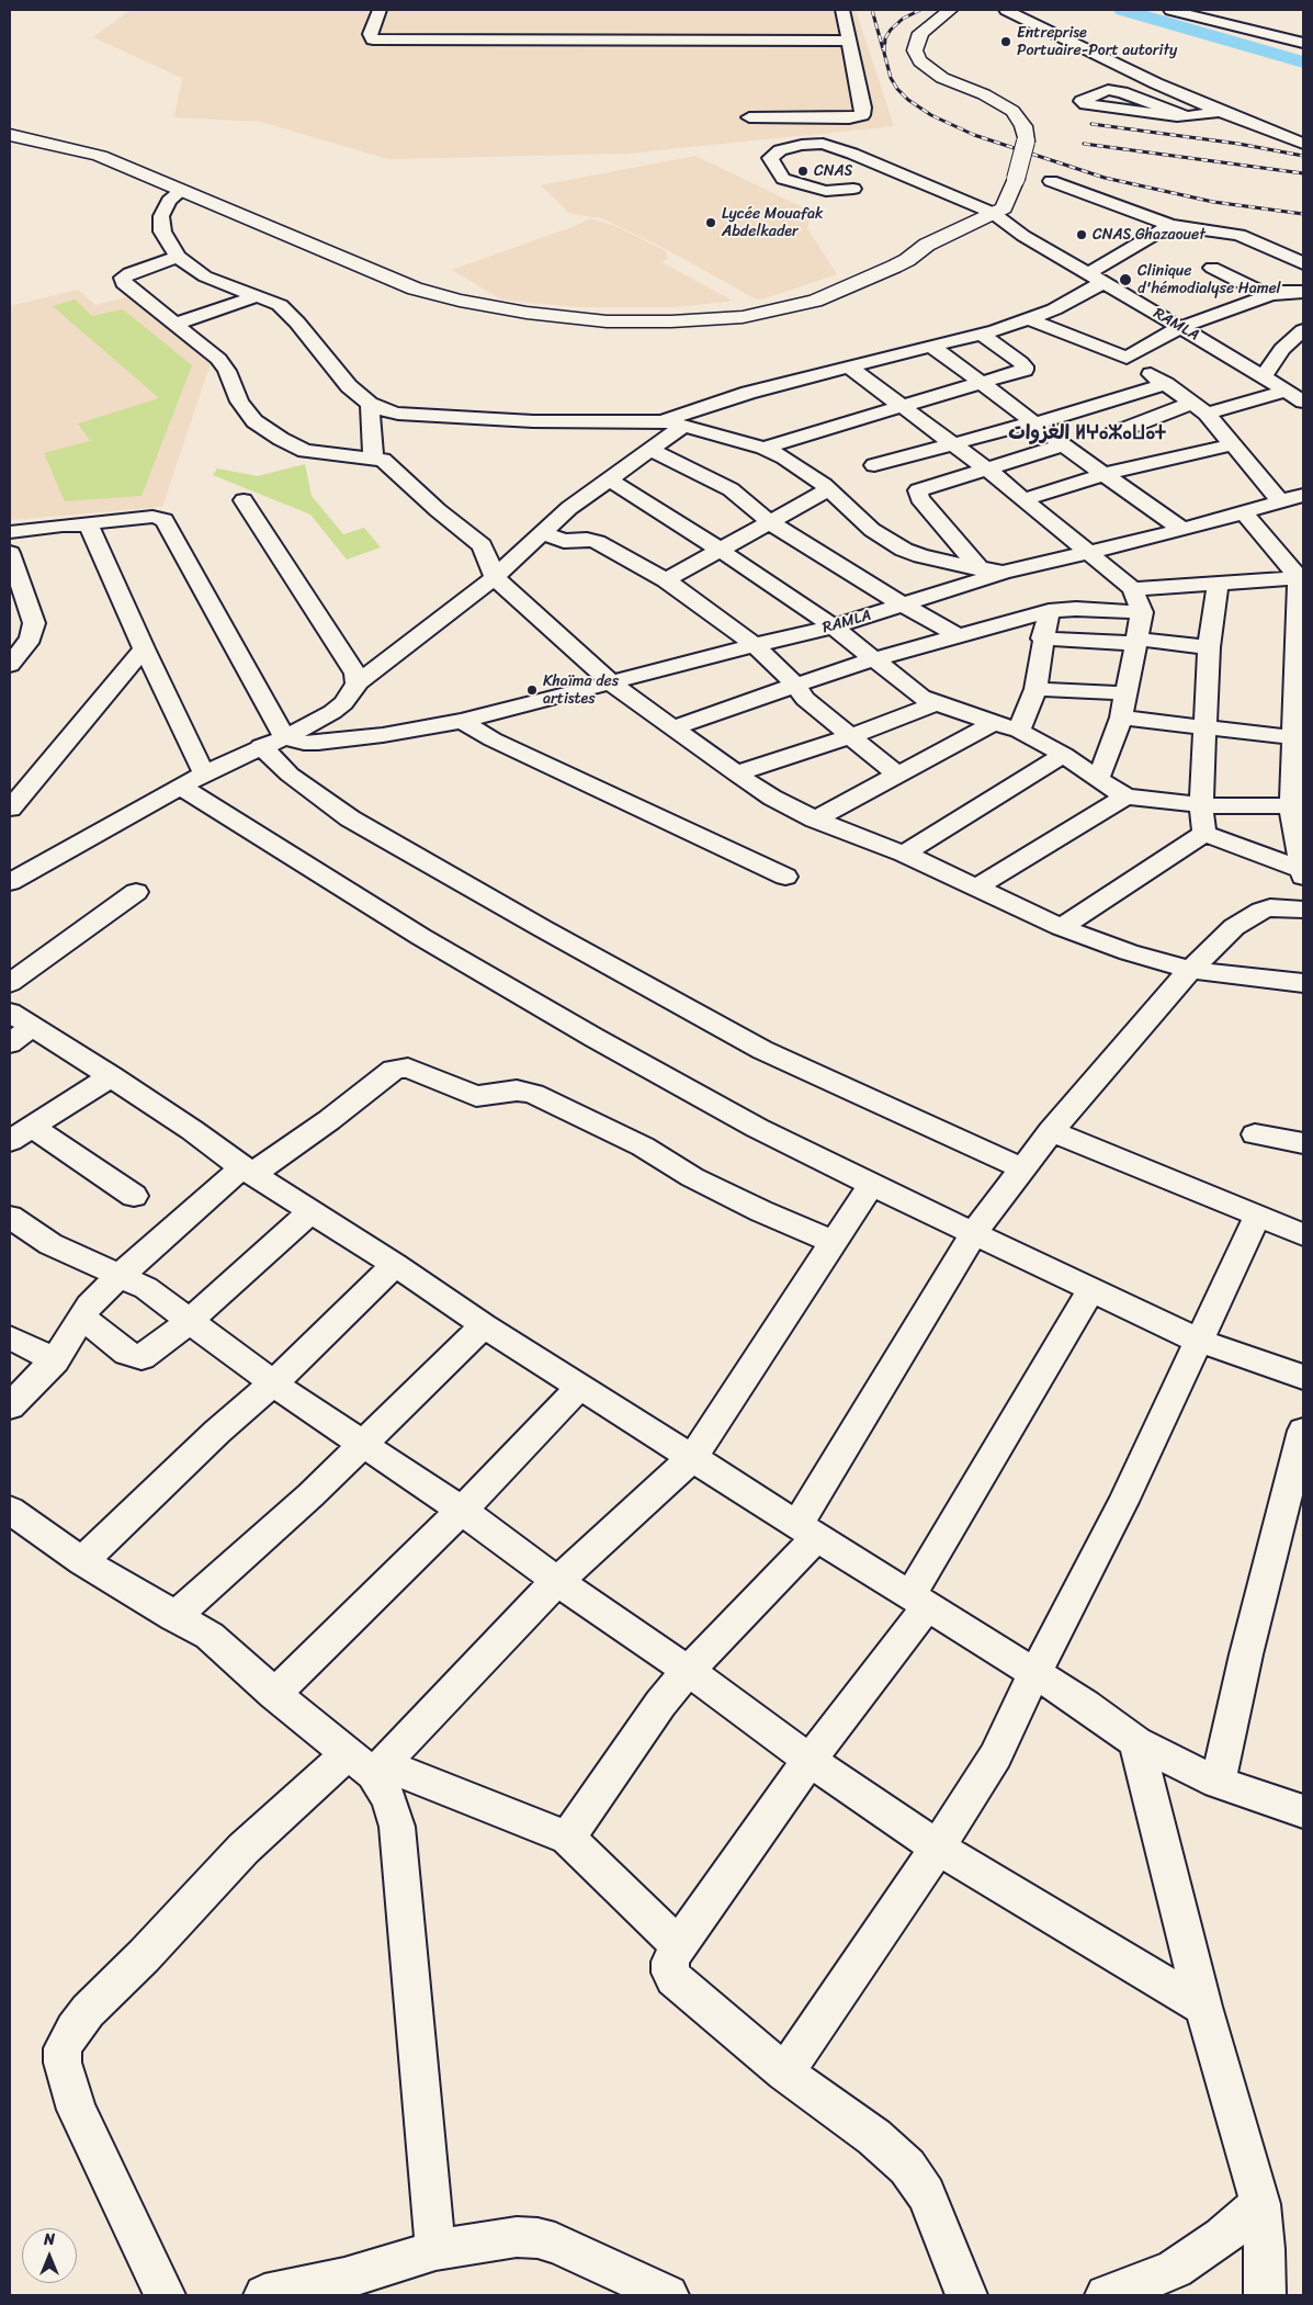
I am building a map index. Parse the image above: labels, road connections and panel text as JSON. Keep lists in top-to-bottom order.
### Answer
{
  "streets": {
    "street": ["RAMLA"]
  },
  "districts": ["الغزوات ⵍⵖⴰⵣⴰⵡⴰⵜ"],
  "places": [
    "Entreprise Portuaire-Port autority",
    "CNAS",
    "Lycée Mouafak Abdelkader",
    "CNAS Ghazaouet",
    "Clinique d'hémodialyse Hamel",
    "Khaïma des artistes"
  ],
  "north": "top"
}
